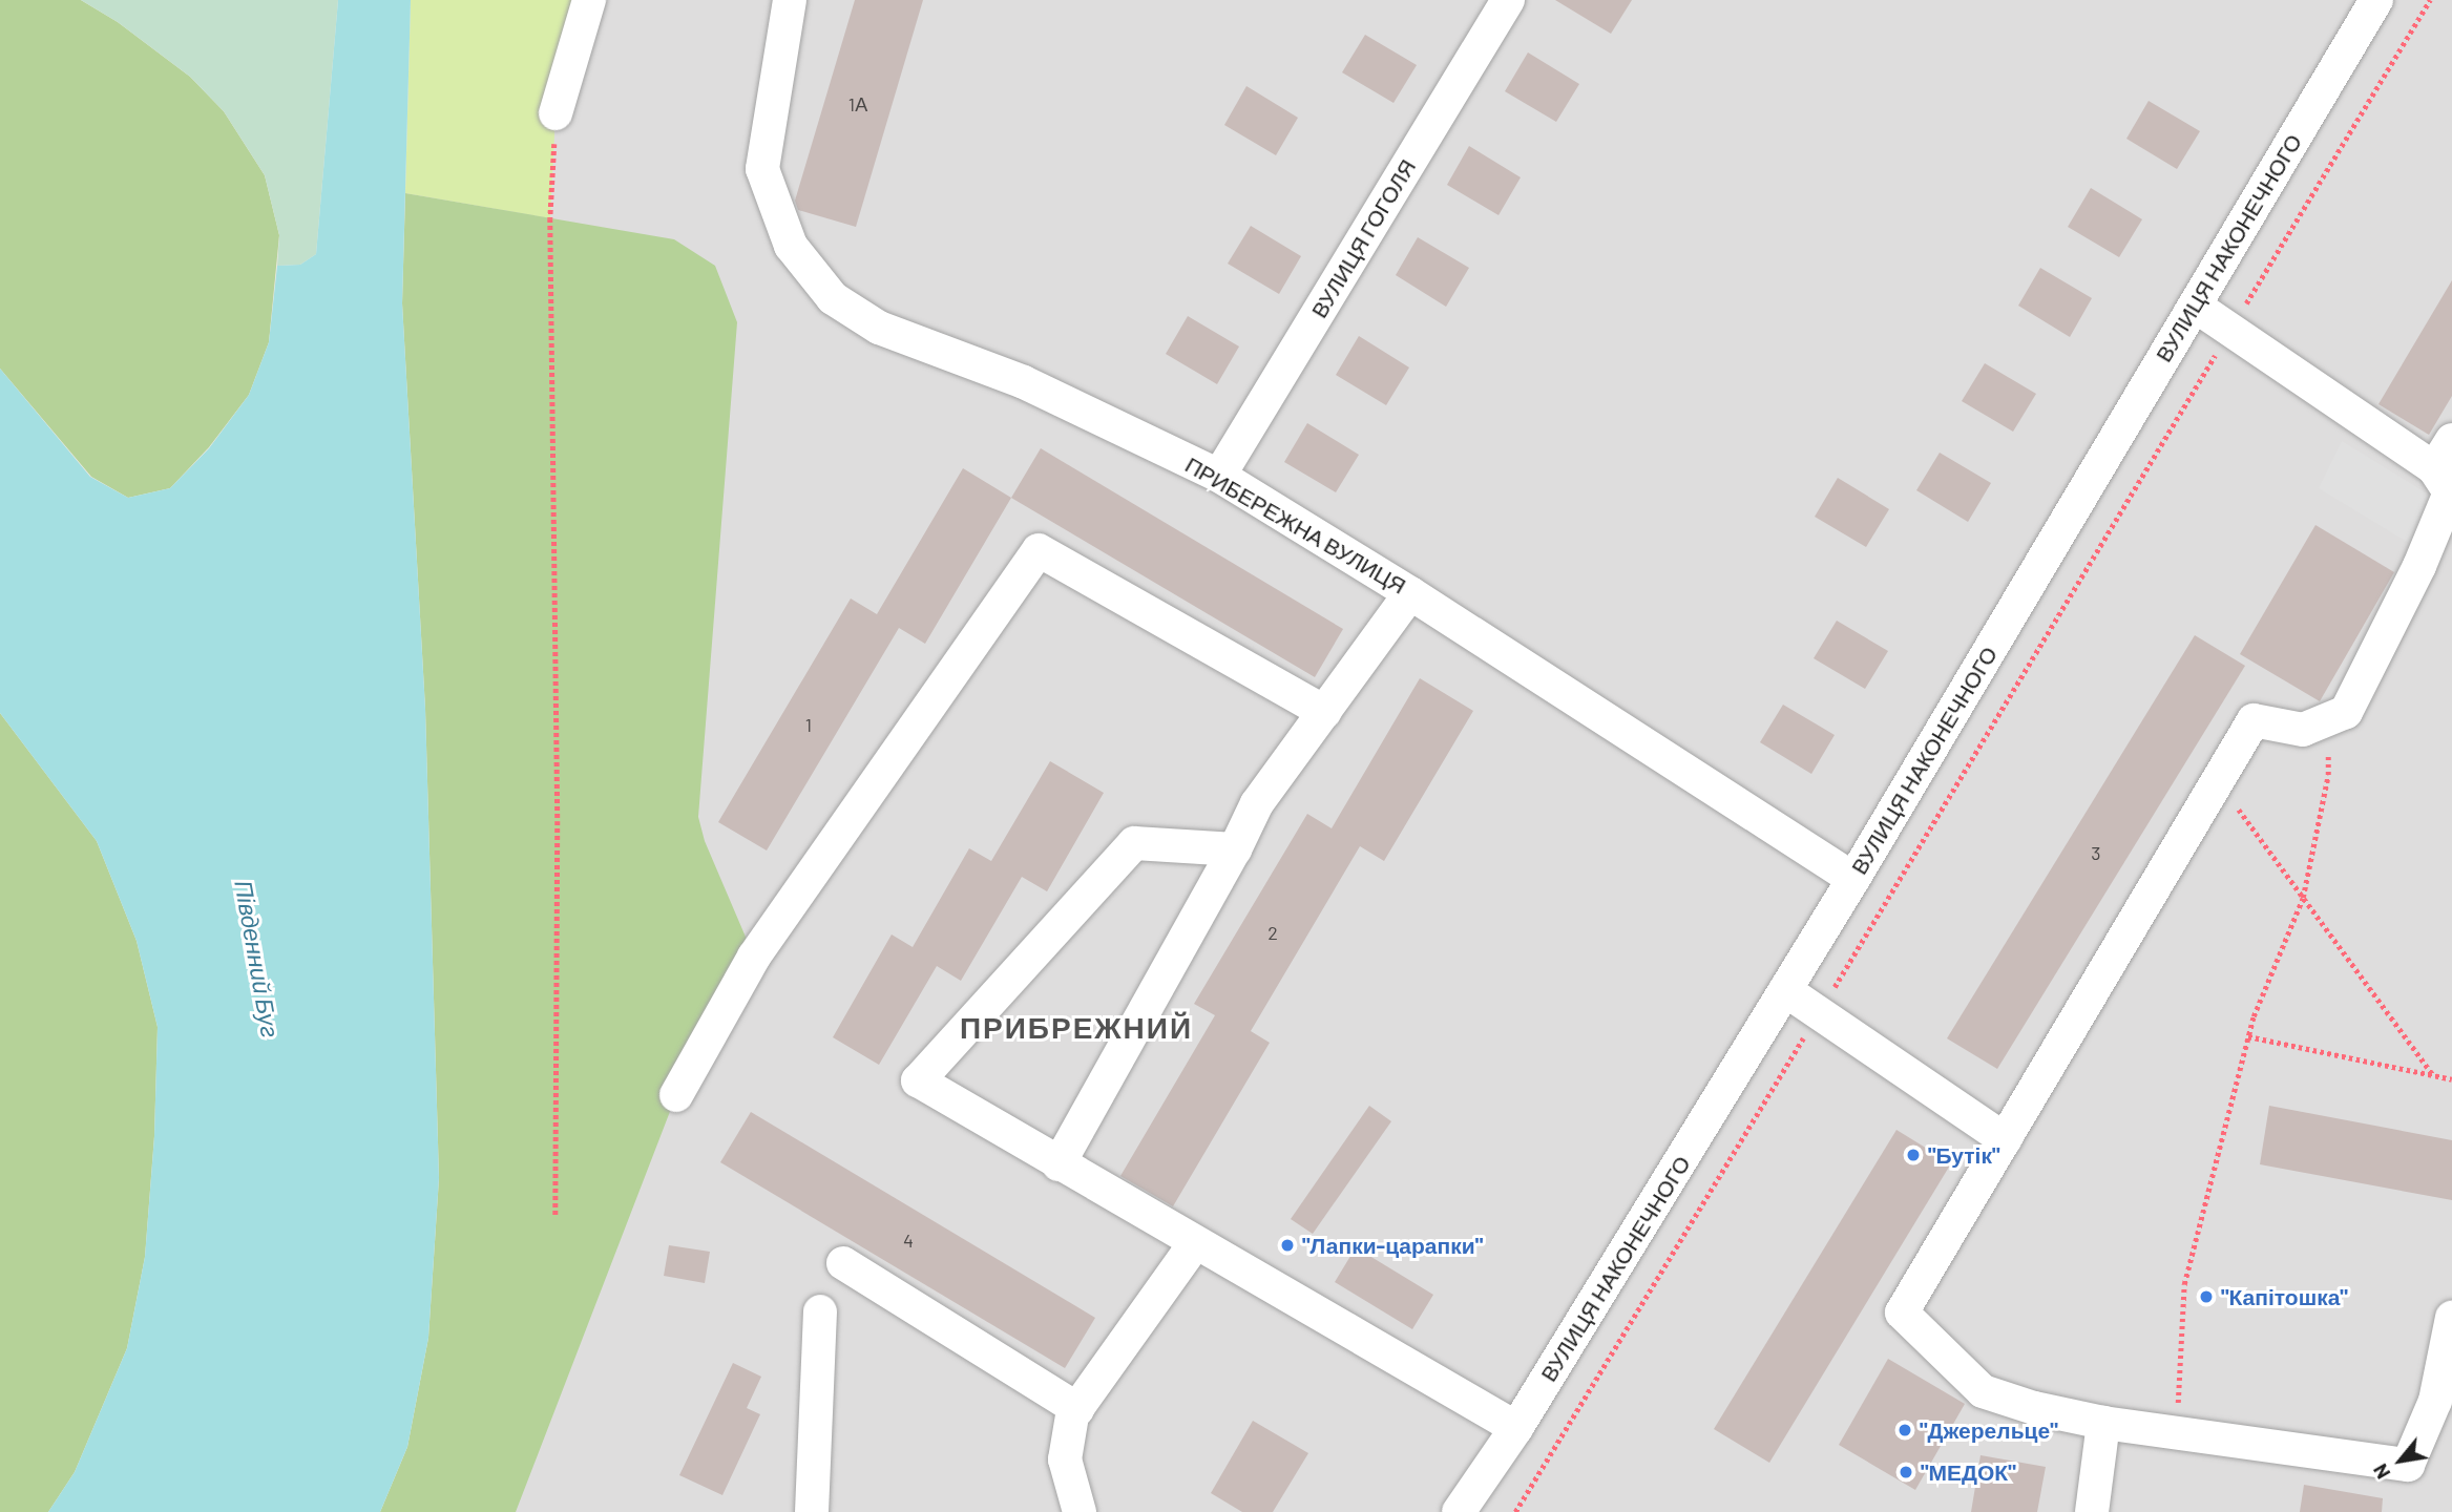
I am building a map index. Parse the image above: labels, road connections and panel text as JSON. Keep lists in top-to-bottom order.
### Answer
{
  "streets": {
    "street": ["ВУЛИЦЯ ГОГОЛЯ", "ВУЛИЦЯ НАКОНЕЧНОГО", "ПРИБЕРЕЖНА ВУЛИЦЯ"]
  },
  "crossings": [
    ["ВУЛИЦЯ ГОГОЛЯ", "ПРИБЕРЕЖНА ВУЛИЦЯ"],
    ["ВУЛИЦЯ НАКОНЕЧНОГО", "ПРИБЕРЕЖНА ВУЛИЦЯ"]
  ],
  "districts": ["ПРИБРЕЖНИЙ"],
  "water": ["Південний Буг"],
  "places": [
    "\"Бутік\"",
    "\"Лапки-царапки\"",
    "\"Капітошка\"",
    "\"Джерельце\"",
    "\"МЕДОК\""
  ],
  "house_numbers": [
    "1А",
    "1",
    "3",
    "2",
    "4"
  ],
  "north": "bottom left"
}
